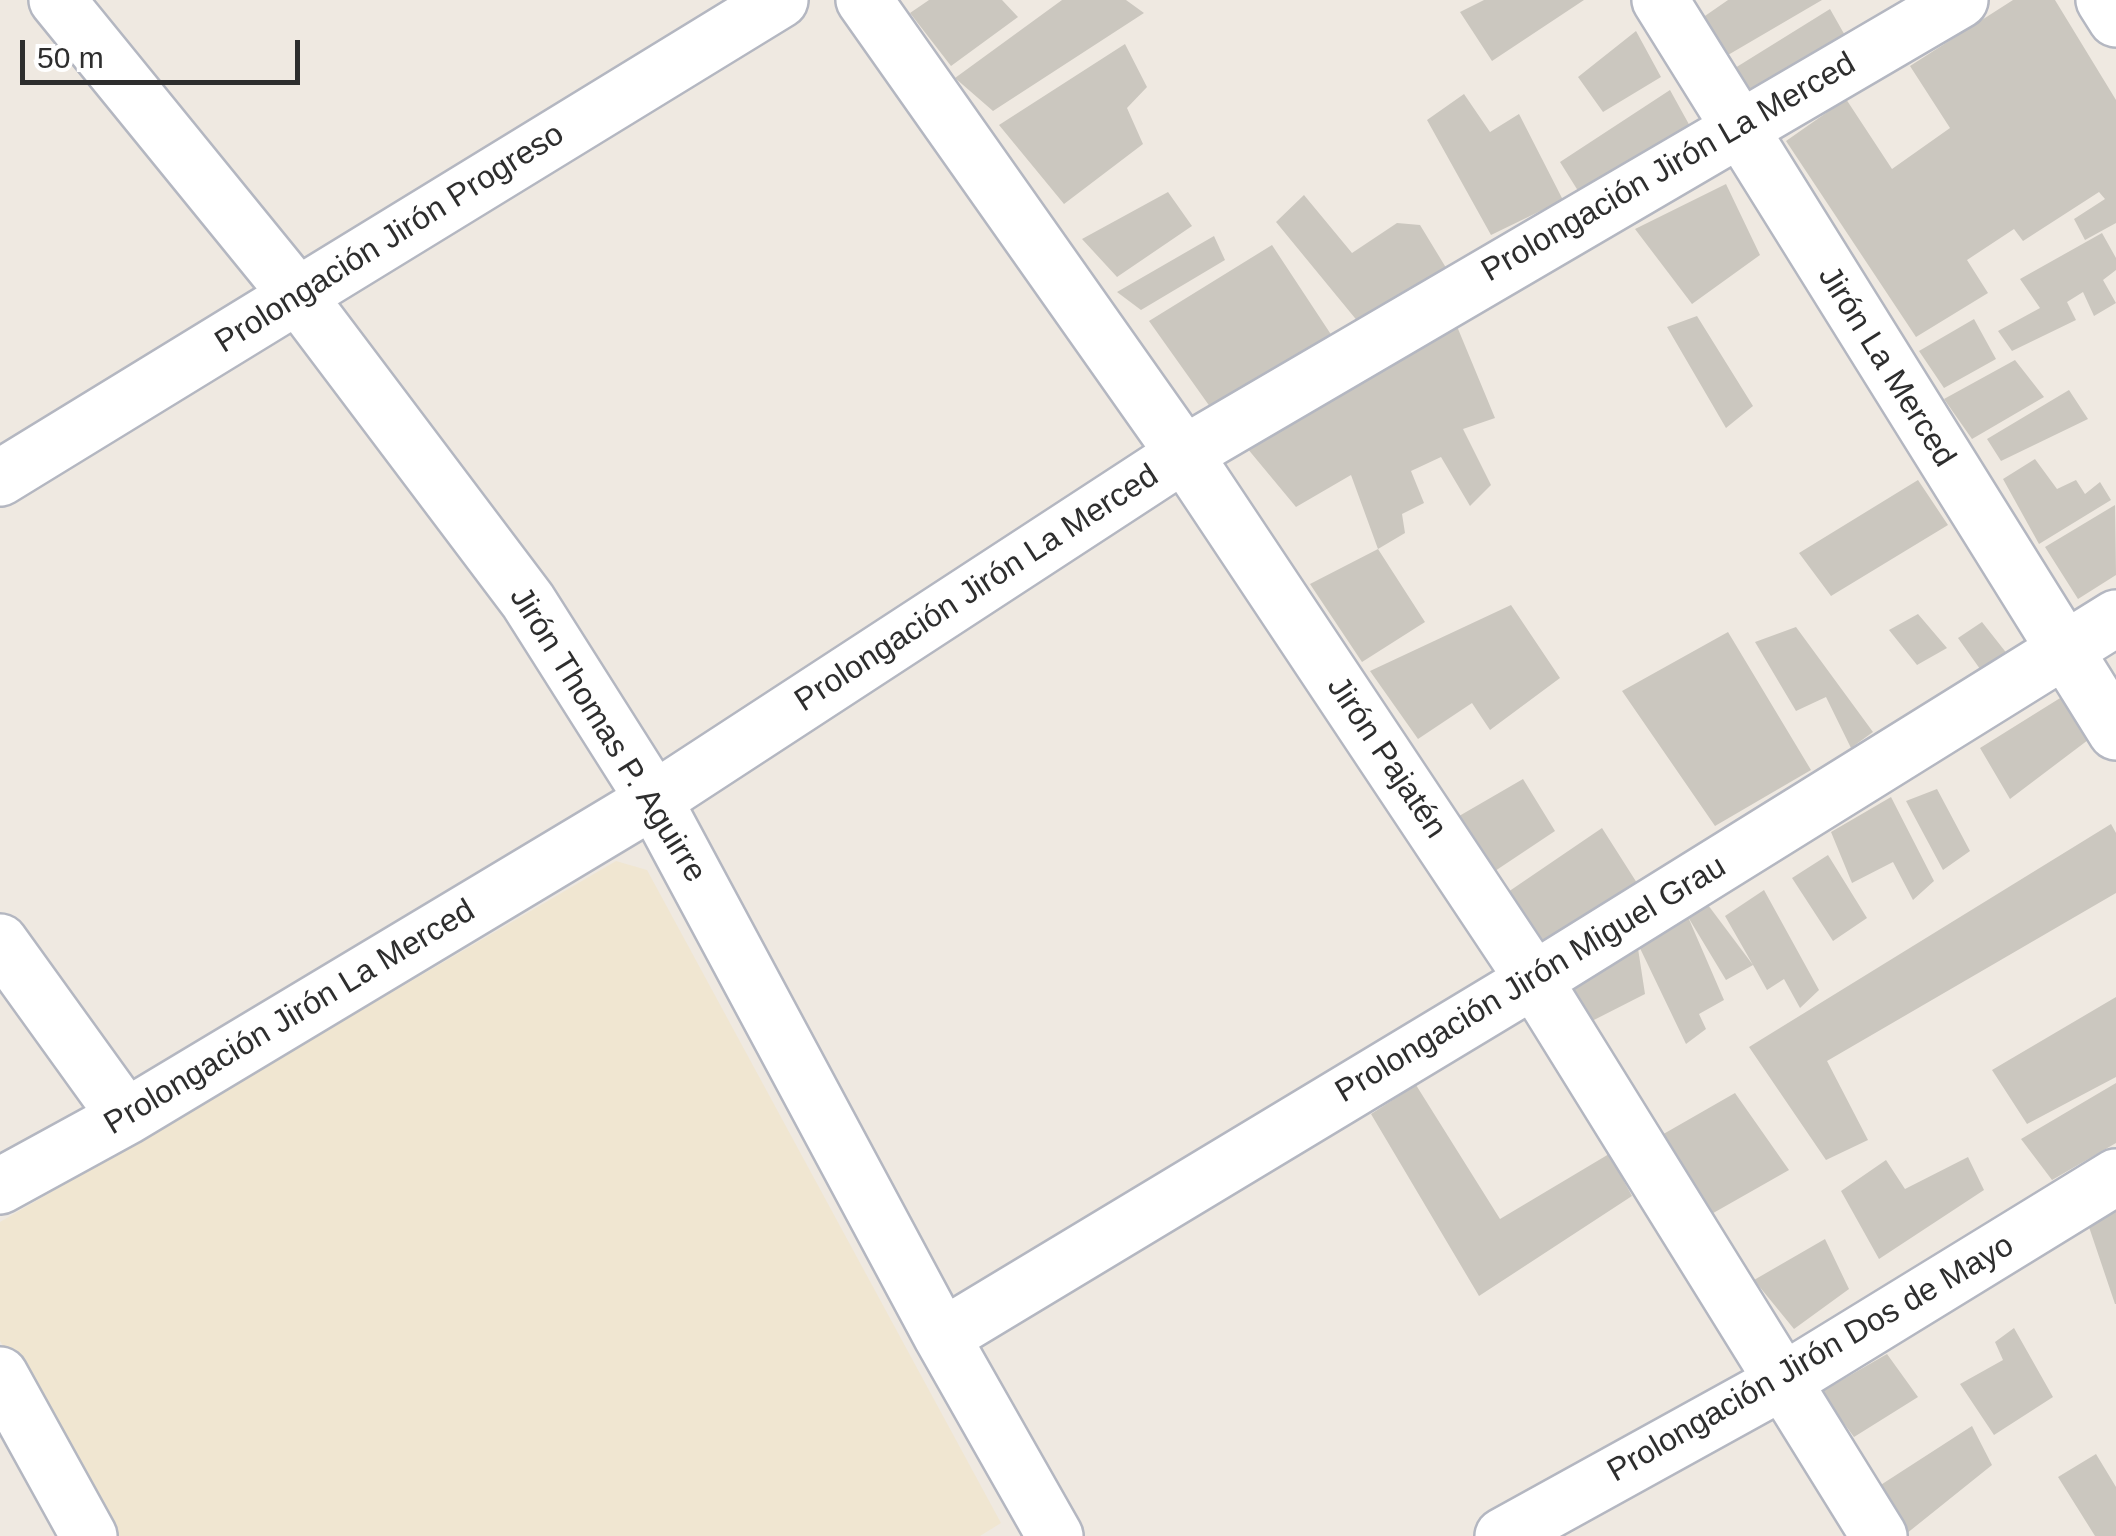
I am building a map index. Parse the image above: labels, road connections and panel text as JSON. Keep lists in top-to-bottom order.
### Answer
{
  "streets": {
    "street": [
      "Prolongación Jirón La Merced",
      "Prolongación Jirón Progreso",
      "Jirón La Merced",
      "Jirón Thomas P. Aguirre",
      "Jirón Pajatén",
      "Prolongación Jirón Miguel Grau",
      "Prolongación Jirón Dos de Mayo"
    ]
  },
  "crossings": [
    ["Prolongación Jirón La Merced", "Jirón La Merced"],
    ["Prolongación Jirón La Merced", "Jirón Thomas P. Aguirre"],
    ["Prolongación Jirón La Merced", "Jirón Pajatén"],
    ["Prolongación Jirón Progreso", "Jirón Thomas P. Aguirre"],
    ["Jirón La Merced", "Prolongación Jirón Miguel Grau"],
    ["Jirón Thomas P. Aguirre", "Prolongación Jirón Miguel Grau"],
    ["Jirón Pajatén", "Prolongación Jirón Miguel Grau"],
    ["Jirón Pajatén", "Prolongación Jirón Dos de Mayo"]
  ],
  "scale_bar": "50 m"
}
